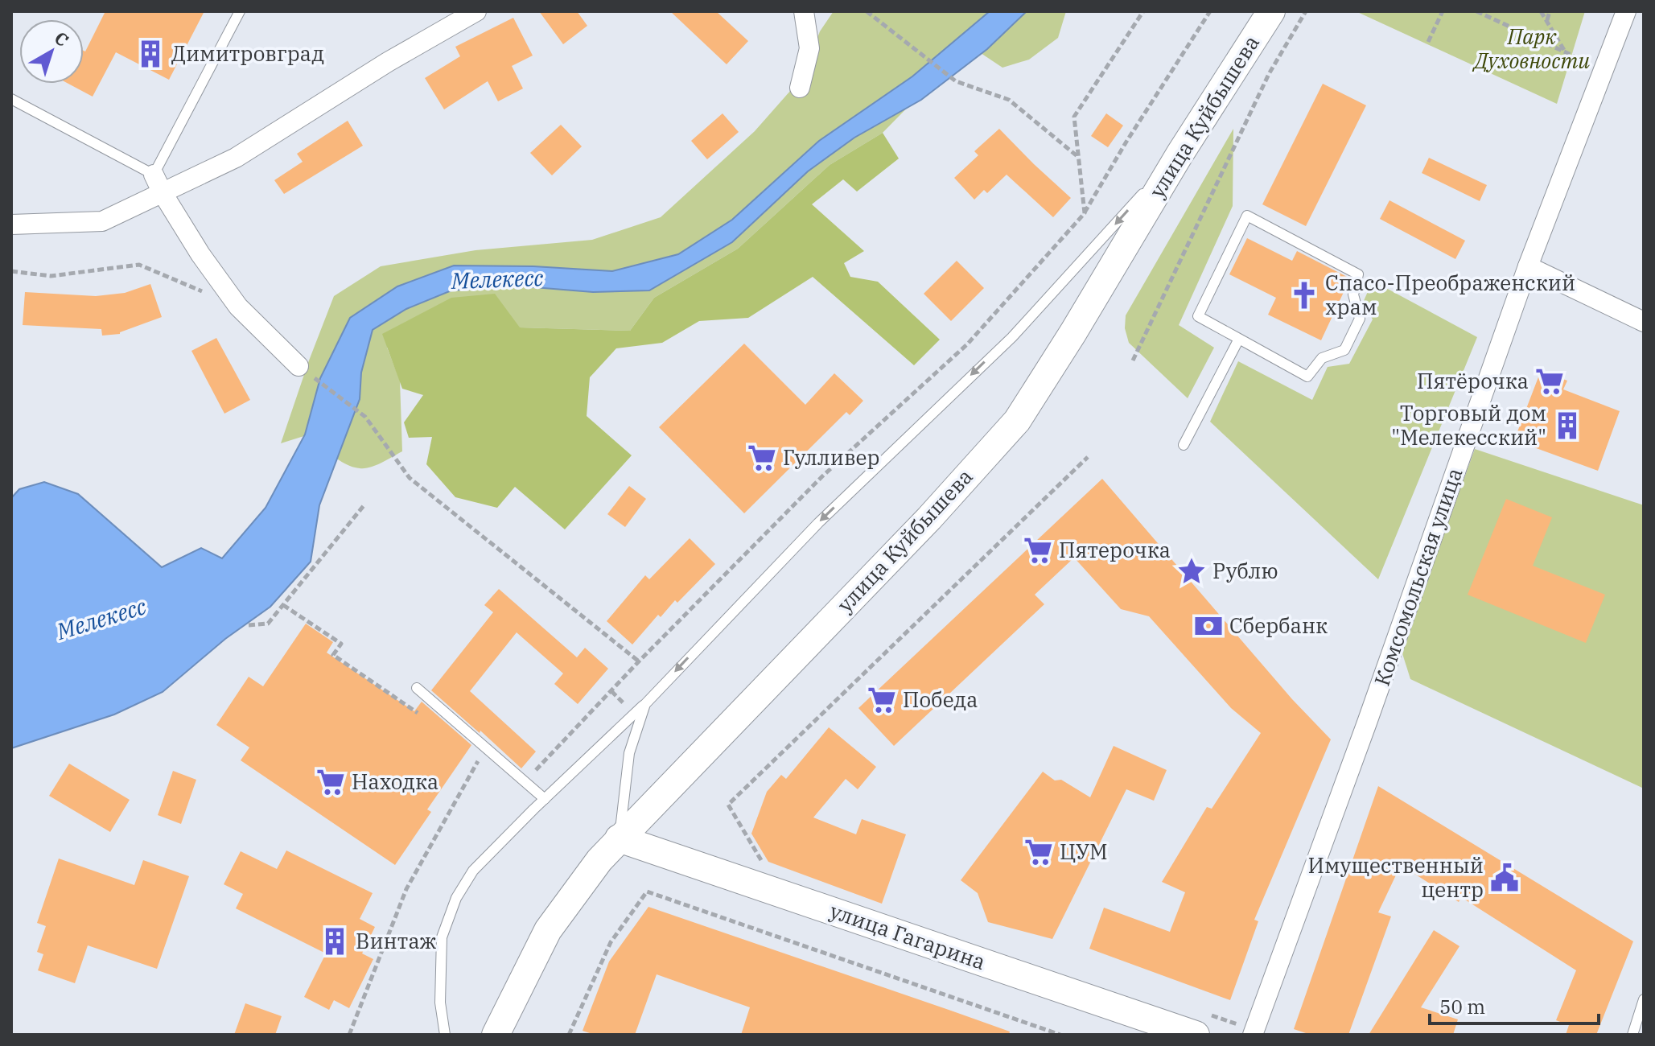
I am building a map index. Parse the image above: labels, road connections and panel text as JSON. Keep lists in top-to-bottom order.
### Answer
{
  "streets": {
    "main road": ["улица Куйбышева", "улица Гагарина"],
    "street": ["Комсомольская улица"]
  },
  "crossings": [
    ["улица Куйбышева", "улица Гагарина"]
  ],
  "water": ["Мелекесс"],
  "parks": ["Парк Духовности"],
  "places": {
    "building": ["Димитровград", "Торговый дом \"Мелекесский\"", "Винтаж"],
    "church": ["Спасо-Преображенский храм"],
    "supermarket": [
      "Пятёрочка",
      "Гулливер",
      "Пятерочка",
      "Победа",
      "Находка",
      "ЦУМ"
    ],
    "place": ["Рублю"],
    "bank": ["Сбербанк"],
    "public building": ["Имущественный центр"]
  },
  "scale_bar": "50 m",
  "north": "top right"
}
